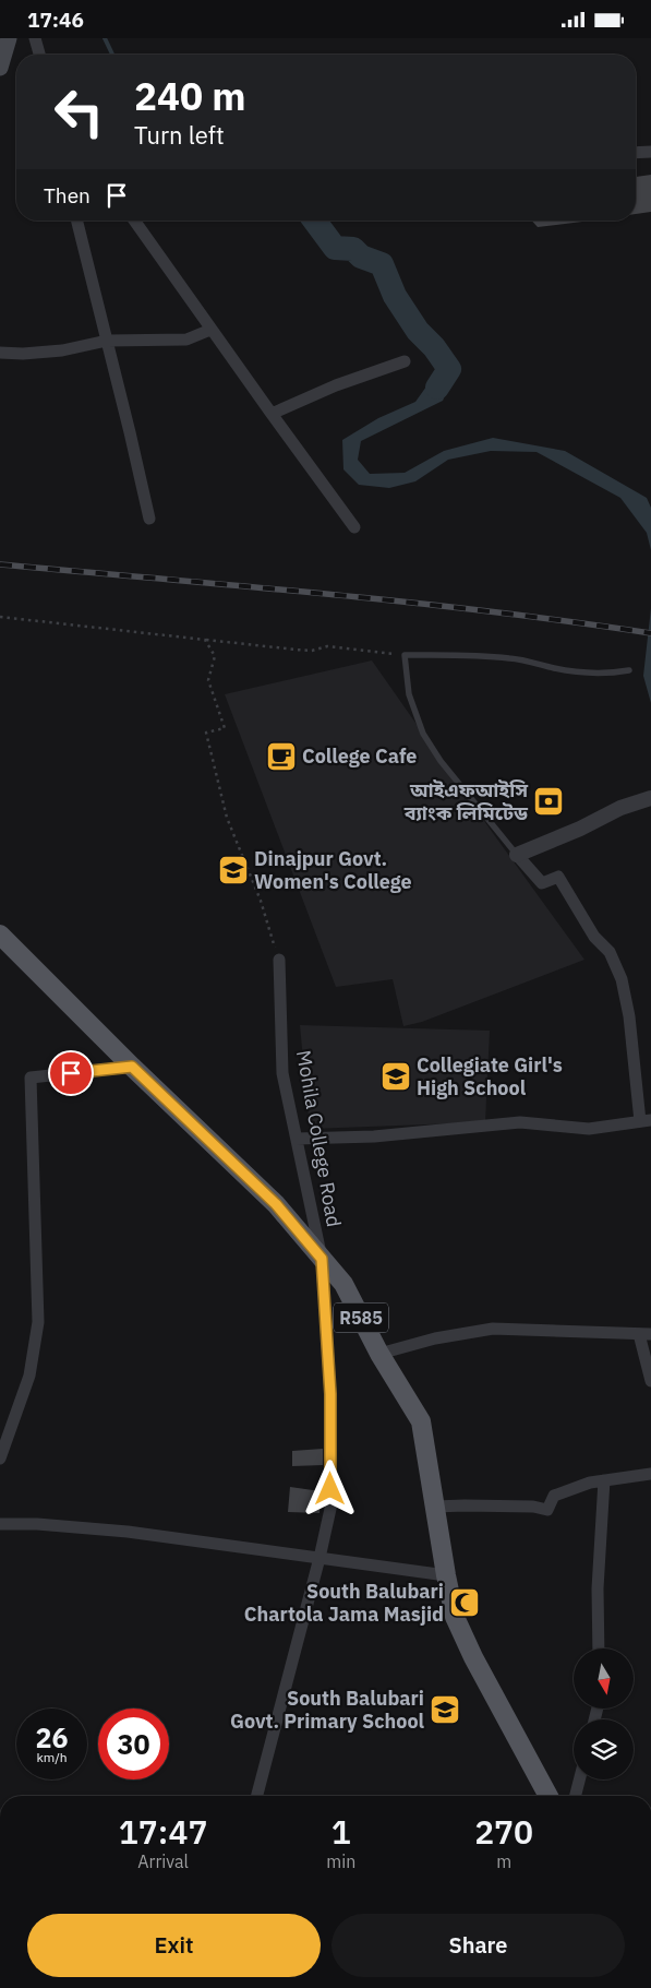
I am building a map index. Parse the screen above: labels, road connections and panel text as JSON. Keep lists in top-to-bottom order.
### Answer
{
  "streets": {
    "main road": ["R585"],
    "street": ["Mohila College Road"]
  },
  "crossings": [
    ["Mohila College Road", "R585"]
  ],
  "places": {
    "cafe": ["College Cafe"],
    "bank": ["আইএফআইসি ব্যাংক লিমিটেড"],
    "school or university": ["Dinajpur Govt. Women's College", "Collegiate Girl's High School", "South Balubari Govt. Primary School"],
    "mosque": ["South Balubari Chartola Jama Masjid"]
  },
  "north": "bottom",
  "page": {
    "status": "17:46",
    "turn": ["240 m", "Turn left"],
    "then": "Then",
    "speed": "26 km/h",
    "limit": "30",
    "eta": [
      "17:47",
      "Arrival",
      "1",
      "min",
      "270",
      "m"
    ],
    "buttons": ["Exit", "Share"]
  }
}
